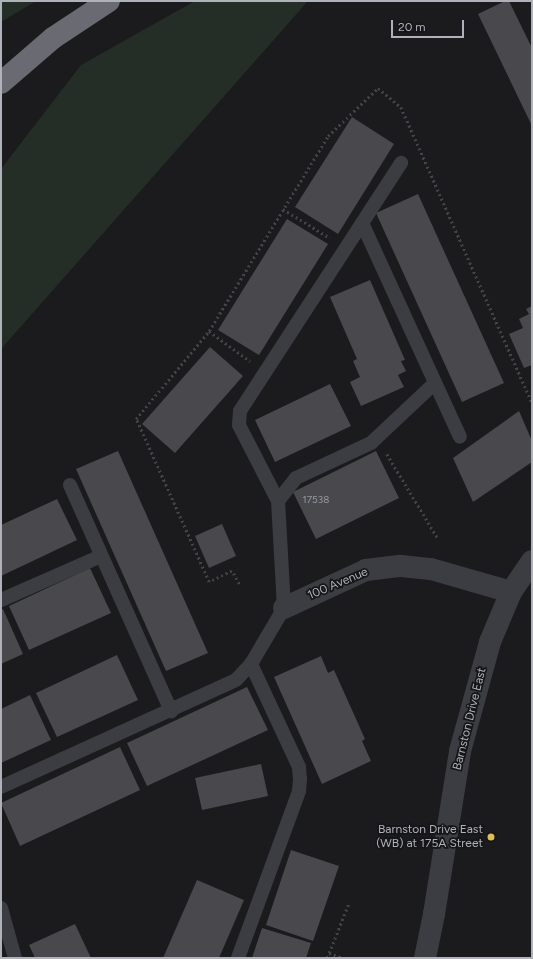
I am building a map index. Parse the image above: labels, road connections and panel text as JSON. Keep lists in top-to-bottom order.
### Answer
{
  "streets": {
    "street": ["100 Avenue", "Barnston Drive East"]
  },
  "crossings": [
    ["100 Avenue", "Barnston Drive East"]
  ],
  "places": ["Barnston Drive East (WB) at 175A Street"],
  "house_numbers": ["17538"],
  "scale_bar": "20 m"
}
